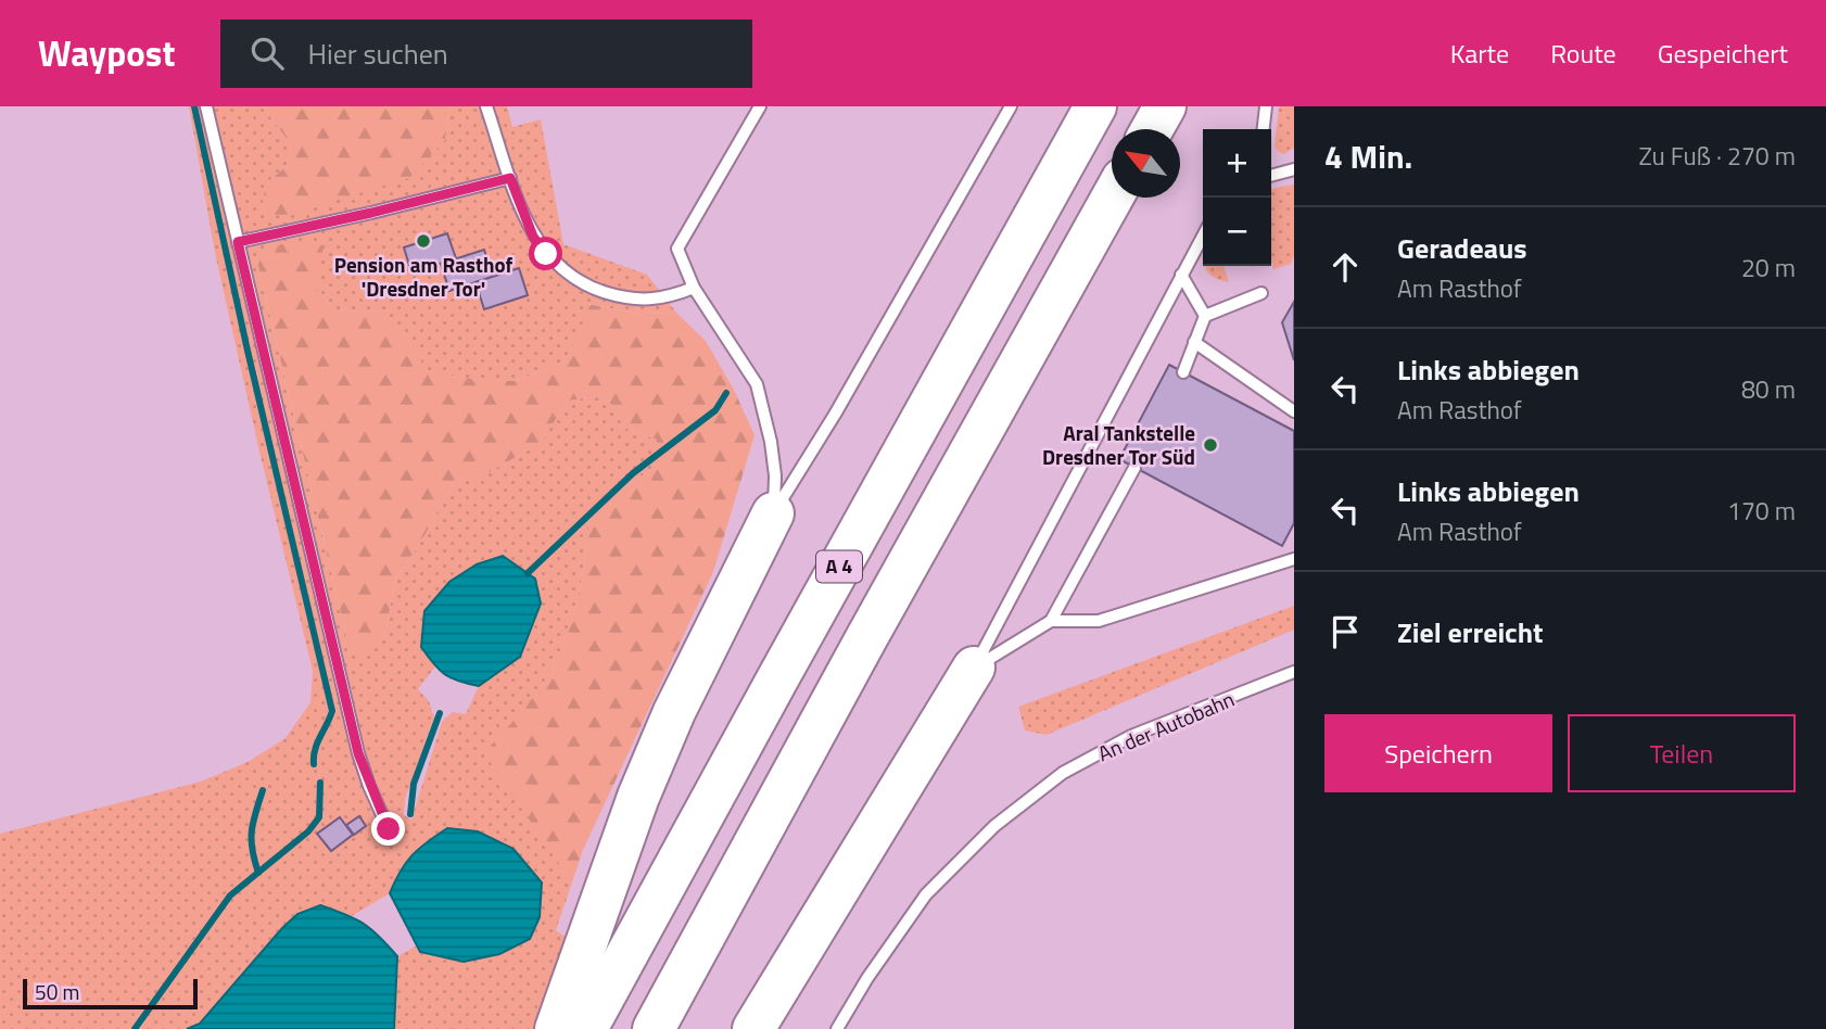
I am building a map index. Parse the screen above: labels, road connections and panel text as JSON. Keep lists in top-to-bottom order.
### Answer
{
  "streets": {
    "highway": ["A 4"],
    "lane": ["An der Autobahn"]
  },
  "places": ["Pension am Rasthof 'Dresdner Tor'", "Aral Tankstelle Dresdner Tor Süd"],
  "scale_bar": "50 m",
  "north": "top left",
  "page": {
    "header": "Waypost",
    "search": "Hier suchen",
    "nav": ["Karte", "Route", "Gespeichert"],
    "heading": ["4 Min.", "Zu Fuß · 270 m"],
    "map_buttons": ["+", "−"],
    "list": [
      ["Geradeaus", "Am Rasthof", "20 m"],
      ["Links abbiegen", "Am Rasthof", "80 m"],
      ["Links abbiegen", "Am Rasthof", "170 m"],
      "Ziel erreicht"
    ],
    "buttons": ["Speichern", "Teilen"],
    "scale": "50 m"
  }
}
